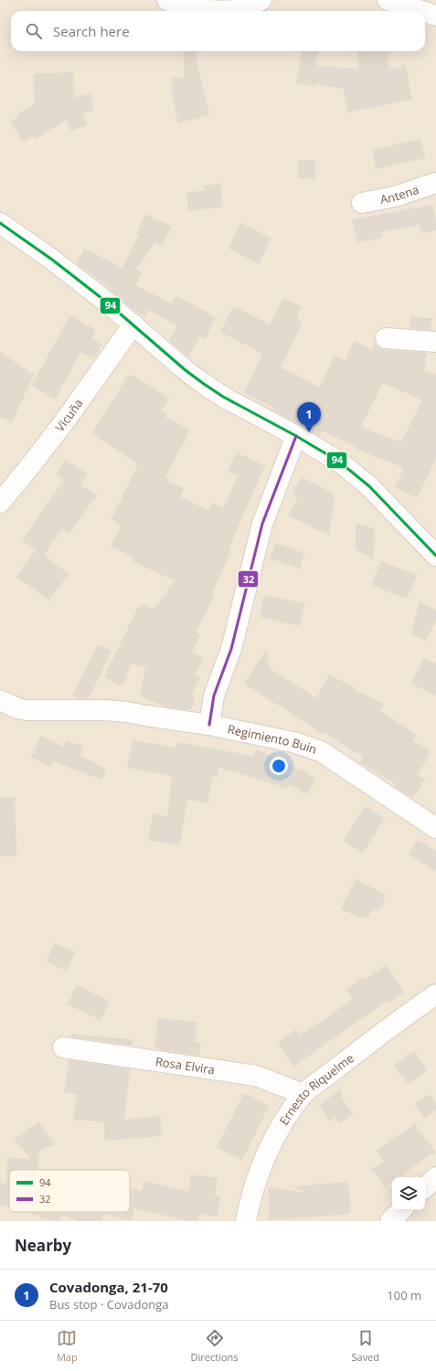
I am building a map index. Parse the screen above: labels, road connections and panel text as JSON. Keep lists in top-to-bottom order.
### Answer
{
  "streets": {
    "street": [
      "Antena",
      "Vicuña",
      "Regimiento Buin",
      "Rosa Elvira",
      "Ernesto Riquelme"
    ]
  },
  "crossings": [
    ["Rosa Elvira", "Ernesto Riquelme"]
  ],
  "lines": ["transit line 94", "transit line 32"],
  "legend": ["94", "32"],
  "page": {
    "search": "Search here",
    "pins": "1",
    "heading": "Nearby",
    "list": [
      {
        "mark": "1",
        "name": "Covadonga, 21-70",
        "note": "Bus stop · Covadonga",
        "value": "100 m"
      }
    ],
    "nav": ["Map", "Directions", "Saved"]
  }
}
